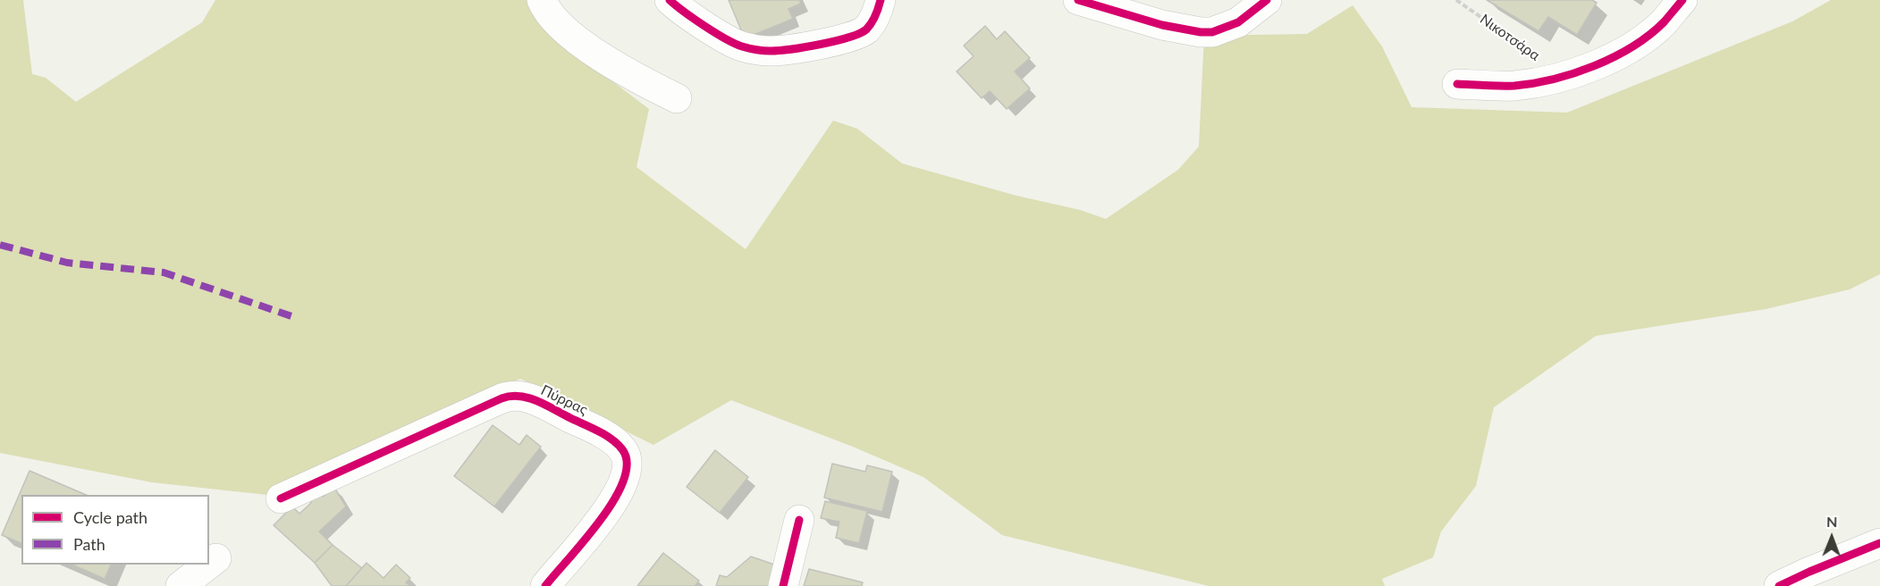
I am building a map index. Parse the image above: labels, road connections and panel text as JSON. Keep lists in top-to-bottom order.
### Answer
{
  "streets": {
    "street": ["Πύρρας"],
    "path": ["Νικοτσάρα"]
  },
  "legend": ["Cycle path", "Path"],
  "north": "top"
}
